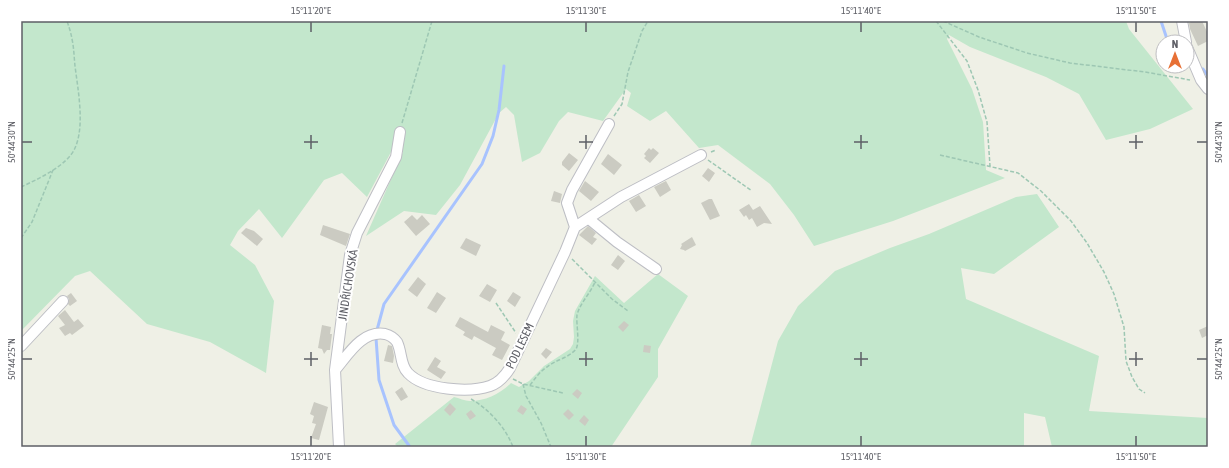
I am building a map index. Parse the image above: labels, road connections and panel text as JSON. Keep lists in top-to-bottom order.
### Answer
{
  "streets": {
    "street": ["JINDŘICHOVSKÁ", "POD LESEM"]
  },
  "crossings": [
    ["JINDŘICHOVSKÁ", "POD LESEM"]
  ],
  "north": "top",
  "coordinates": [
    "15°11'20\"E",
    "15°11'30\"E",
    "15°11'40\"E",
    "15°11'50\"E",
    "50°44'30\"N",
    "50°44'25\"N"
  ]
}
